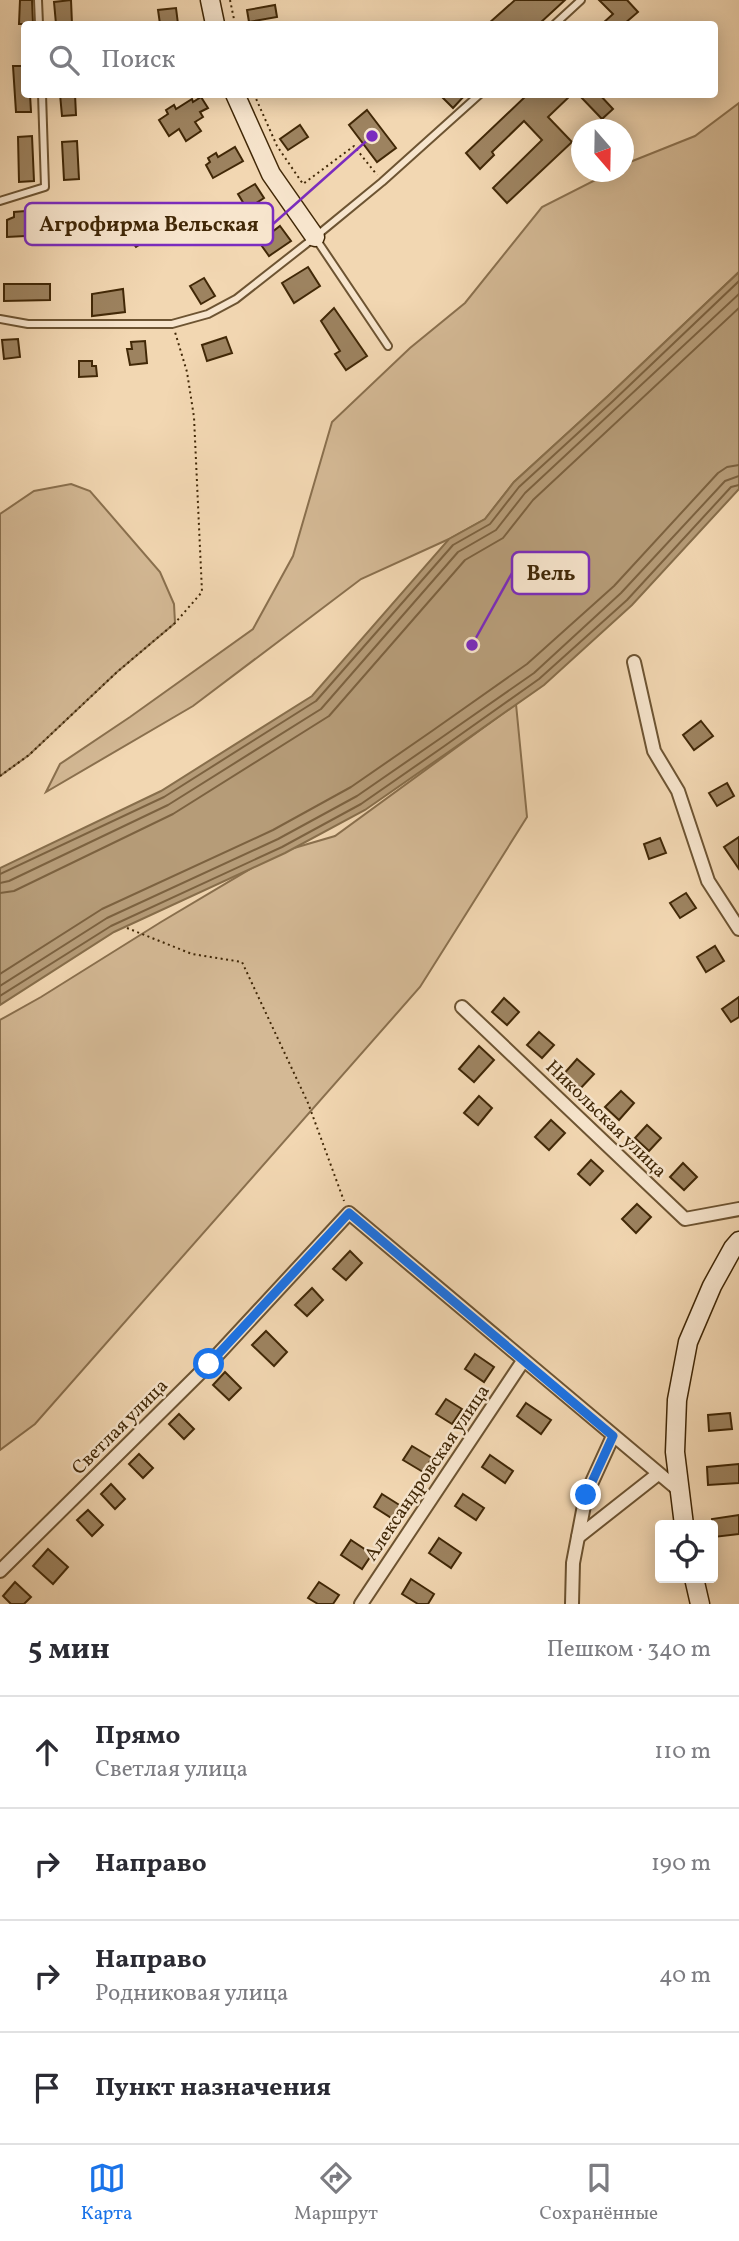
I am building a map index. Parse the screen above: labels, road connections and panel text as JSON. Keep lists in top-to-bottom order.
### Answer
{
  "streets": {
    "street": ["Никольская улица", "Светлая улица", "Александровская улица"]
  },
  "places": ["Агрофирма Вельская", "Вель"],
  "north": "bottom",
  "page": {
    "search": "Поиск",
    "heading": ["5 мин", "Пешком · 340 m"],
    "list": [
      ["Прямо", "Светлая улица", "110 m"],
      ["Направо", "190 m"],
      ["Направо", "Родниковая улица", "40 m"],
      "Пункт назначения"
    ],
    "nav": ["Карта", "Маршрут", "Сохранённые"]
  }
}
